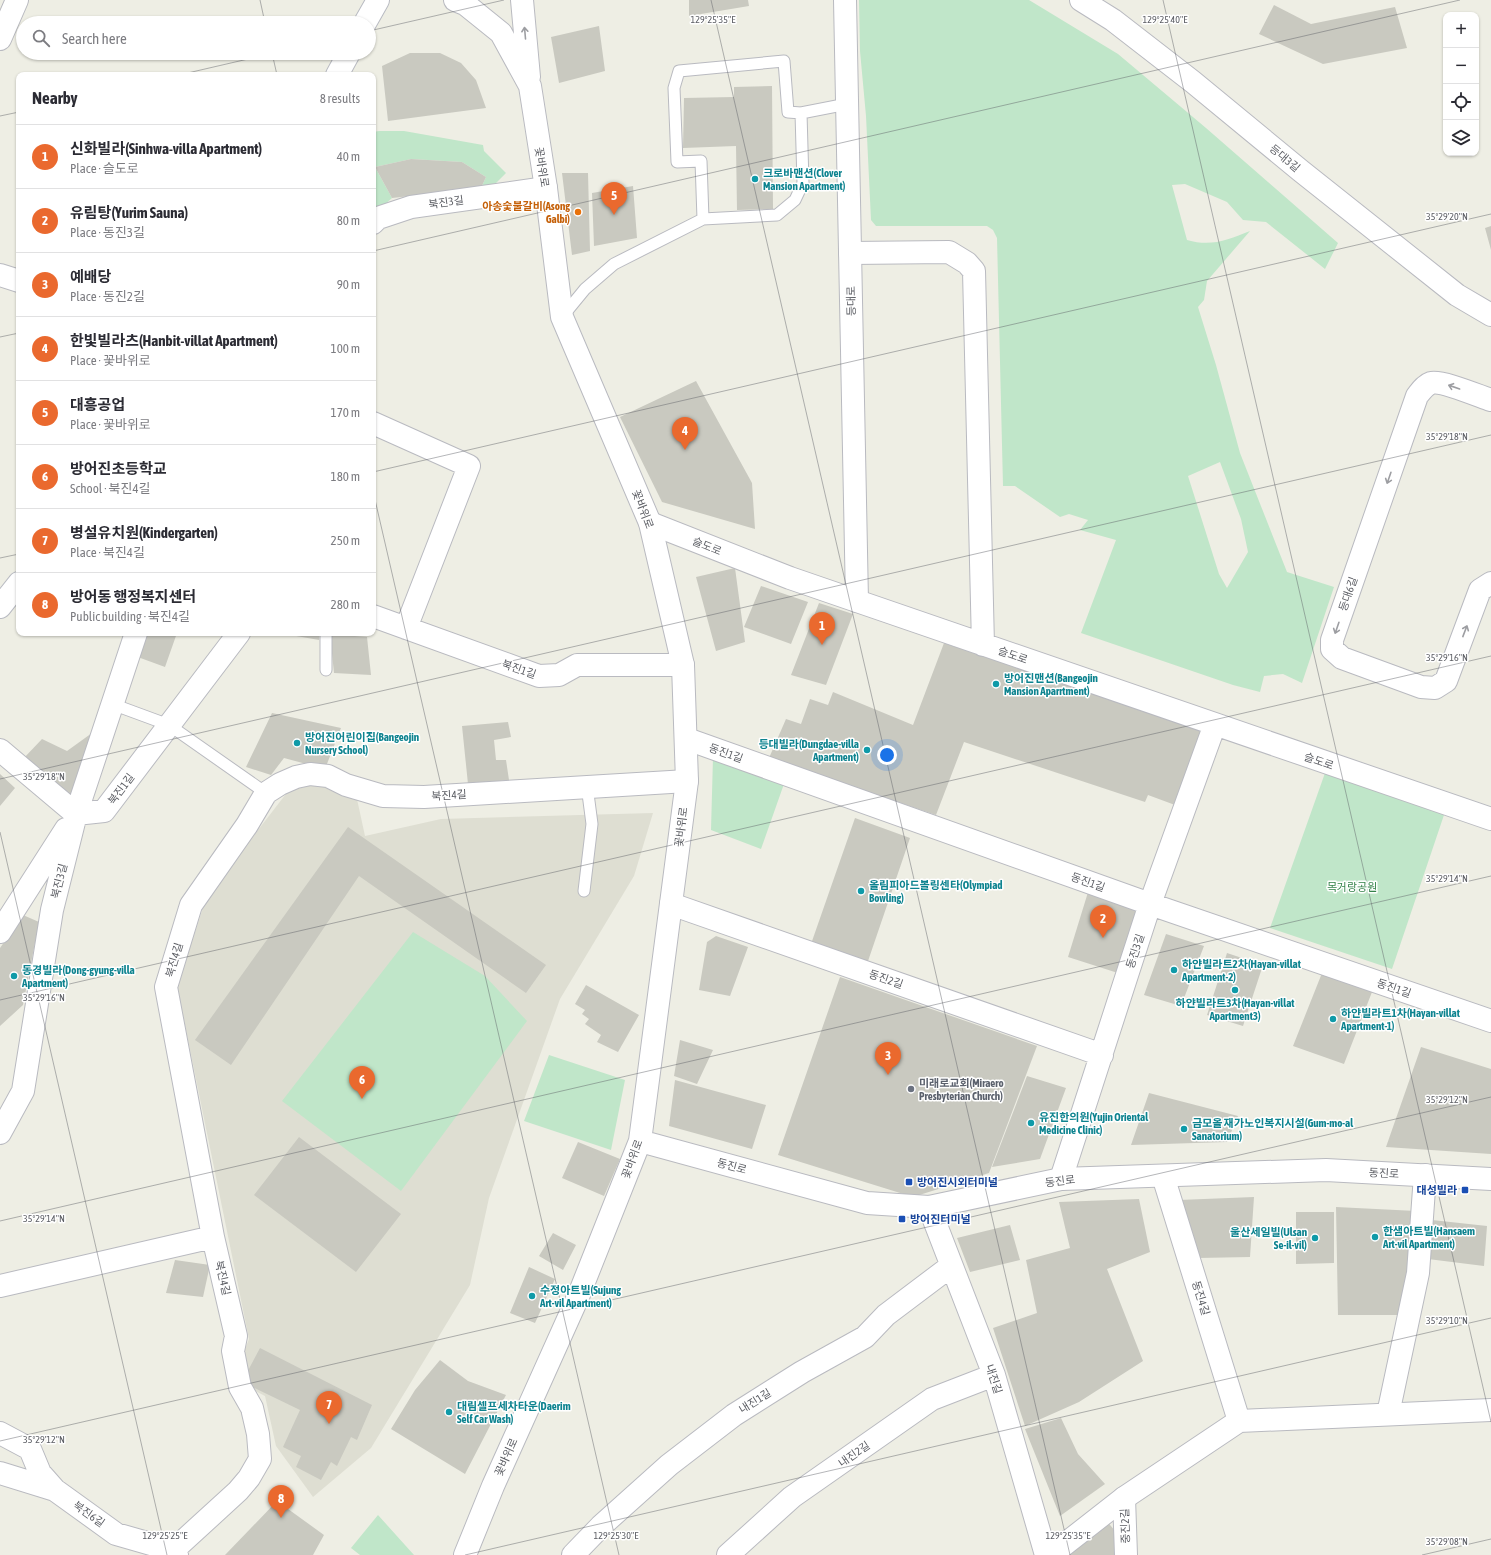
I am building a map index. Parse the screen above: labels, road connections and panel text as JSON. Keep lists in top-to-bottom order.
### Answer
{
  "streets": {
    "street": [
      "등대3길",
      "꽃바위로",
      "북진3길",
      "등대로",
      "슬도로",
      "등대6길",
      "북진1길",
      "동진1길",
      "북진4길",
      "동진3길",
      "동진2길",
      "동진로",
      "동진4길",
      "내진길",
      "내진1길",
      "내진2길",
      "북진6길",
      "중진2길"
    ]
  },
  "crossings": [
    ["꽃바위로", "북진3길"],
    ["꽃바위로", "슬도로"],
    ["꽃바위로", "북진1길"],
    ["꽃바위로", "동진1길"],
    ["꽃바위로", "북진4길"],
    ["꽃바위로", "동진2길"],
    ["꽃바위로", "동진로"],
    ["북진3길", "북진1길"],
    ["등대로", "슬도로"],
    ["슬도로", "동진3길"],
    ["동진1길", "동진3길"],
    ["북진4길", "북진6길"],
    ["동진3길", "동진2길"],
    ["동진3길", "동진로"],
    ["동진로", "동진4길"],
    ["동진로", "내진길"],
    ["내진길", "내진1길"],
    ["내진길", "내진2길"]
  ],
  "parks": ["목거랑공원"],
  "places": {
    "other": [
      "크로바맨션(Clover Mansion Apartment)",
      "아송숯불갈비(Asong Galbi)",
      "방어진맨션(Bangeojin Mansion Aparrtment)",
      "방어진어린이집(Bangeojin Nursery School)",
      "등대빌라(Dungdae-villa Apartment)",
      "올림피아드볼링센타(Olympiad Bowling)",
      "하얀빌라트2차(Hayan-villat Apartment-2)",
      "동경빌라(Dong-gyung-villa Apartment)",
      "하얀빌라트3차(Hayan-villat Apartment3)",
      "하얀빌라트1차(Hayan-villat Apartment-1)",
      "미래로교회(Miraero Presbyterian Church)",
      "유진한의원(Yujin Oriental Medicine Clinic)",
      "금모올 재가노인복지시설(Gum-mo-al Sanatorium)",
      "한샘아트빌(Hansaem Art-vil Apartment)",
      "울산세일빌(Ulsan Se-il-vil)",
      "수정아트빌(Sujung Art-vil Apartment)",
      "대림셀프세차타운(Daerim Self Car Wash)"
    ],
    "transit": ["방어진시외터미널", "대성빌라", "방어진터미널"]
  },
  "page": {
    "map_buttons": ["+", "−"],
    "search": "Search here",
    "heading": ["Nearby", "8 results"],
    "list": [
      {
        "mark": "1",
        "name": "신화빌라(Sinhwa-villa Apartment)",
        "note": "Place · 슬도로",
        "value": "40 m"
      },
      {
        "mark": "2",
        "name": "유림탕(Yurim Sauna)",
        "note": "Place · 동진3길",
        "value": "80 m"
      },
      {
        "mark": "3",
        "name": "예배당",
        "note": "Place · 동진2길",
        "value": "90 m"
      },
      {
        "mark": "4",
        "name": "한빛빌라츠(Hanbit-villat Apartment)",
        "note": "Place · 꽃바위로",
        "value": "100 m"
      },
      {
        "mark": "5",
        "name": "대흥공업",
        "note": "Place · 꽃바위로",
        "value": "170 m"
      },
      {
        "mark": "6",
        "name": "방어진초등학교",
        "note": "School · 북진4길",
        "value": "180 m"
      },
      {
        "mark": "7",
        "name": "병설유치원(Kindergarten)",
        "note": "Place · 북진4길",
        "value": "250 m"
      },
      {
        "mark": "8",
        "name": "방어동 행정복지센터",
        "note": "Public building · 북진4길",
        "value": "280 m"
      }
    ],
    "pins": [
      "5",
      "4",
      "1",
      "2",
      "3",
      "6",
      "7",
      "8"
    ]
  },
  "coordinates": [
    "129°25'35\"E",
    "129°25'40\"E",
    "35°29'20\"N",
    "35°29'18\"N",
    "35°29'16\"N",
    "35°29'14\"N",
    "35°29'12\"N",
    "35°29'10\"N",
    "129°25'25\"E",
    "129°25'30\"E",
    "35°29'08\"N"
  ]
}
